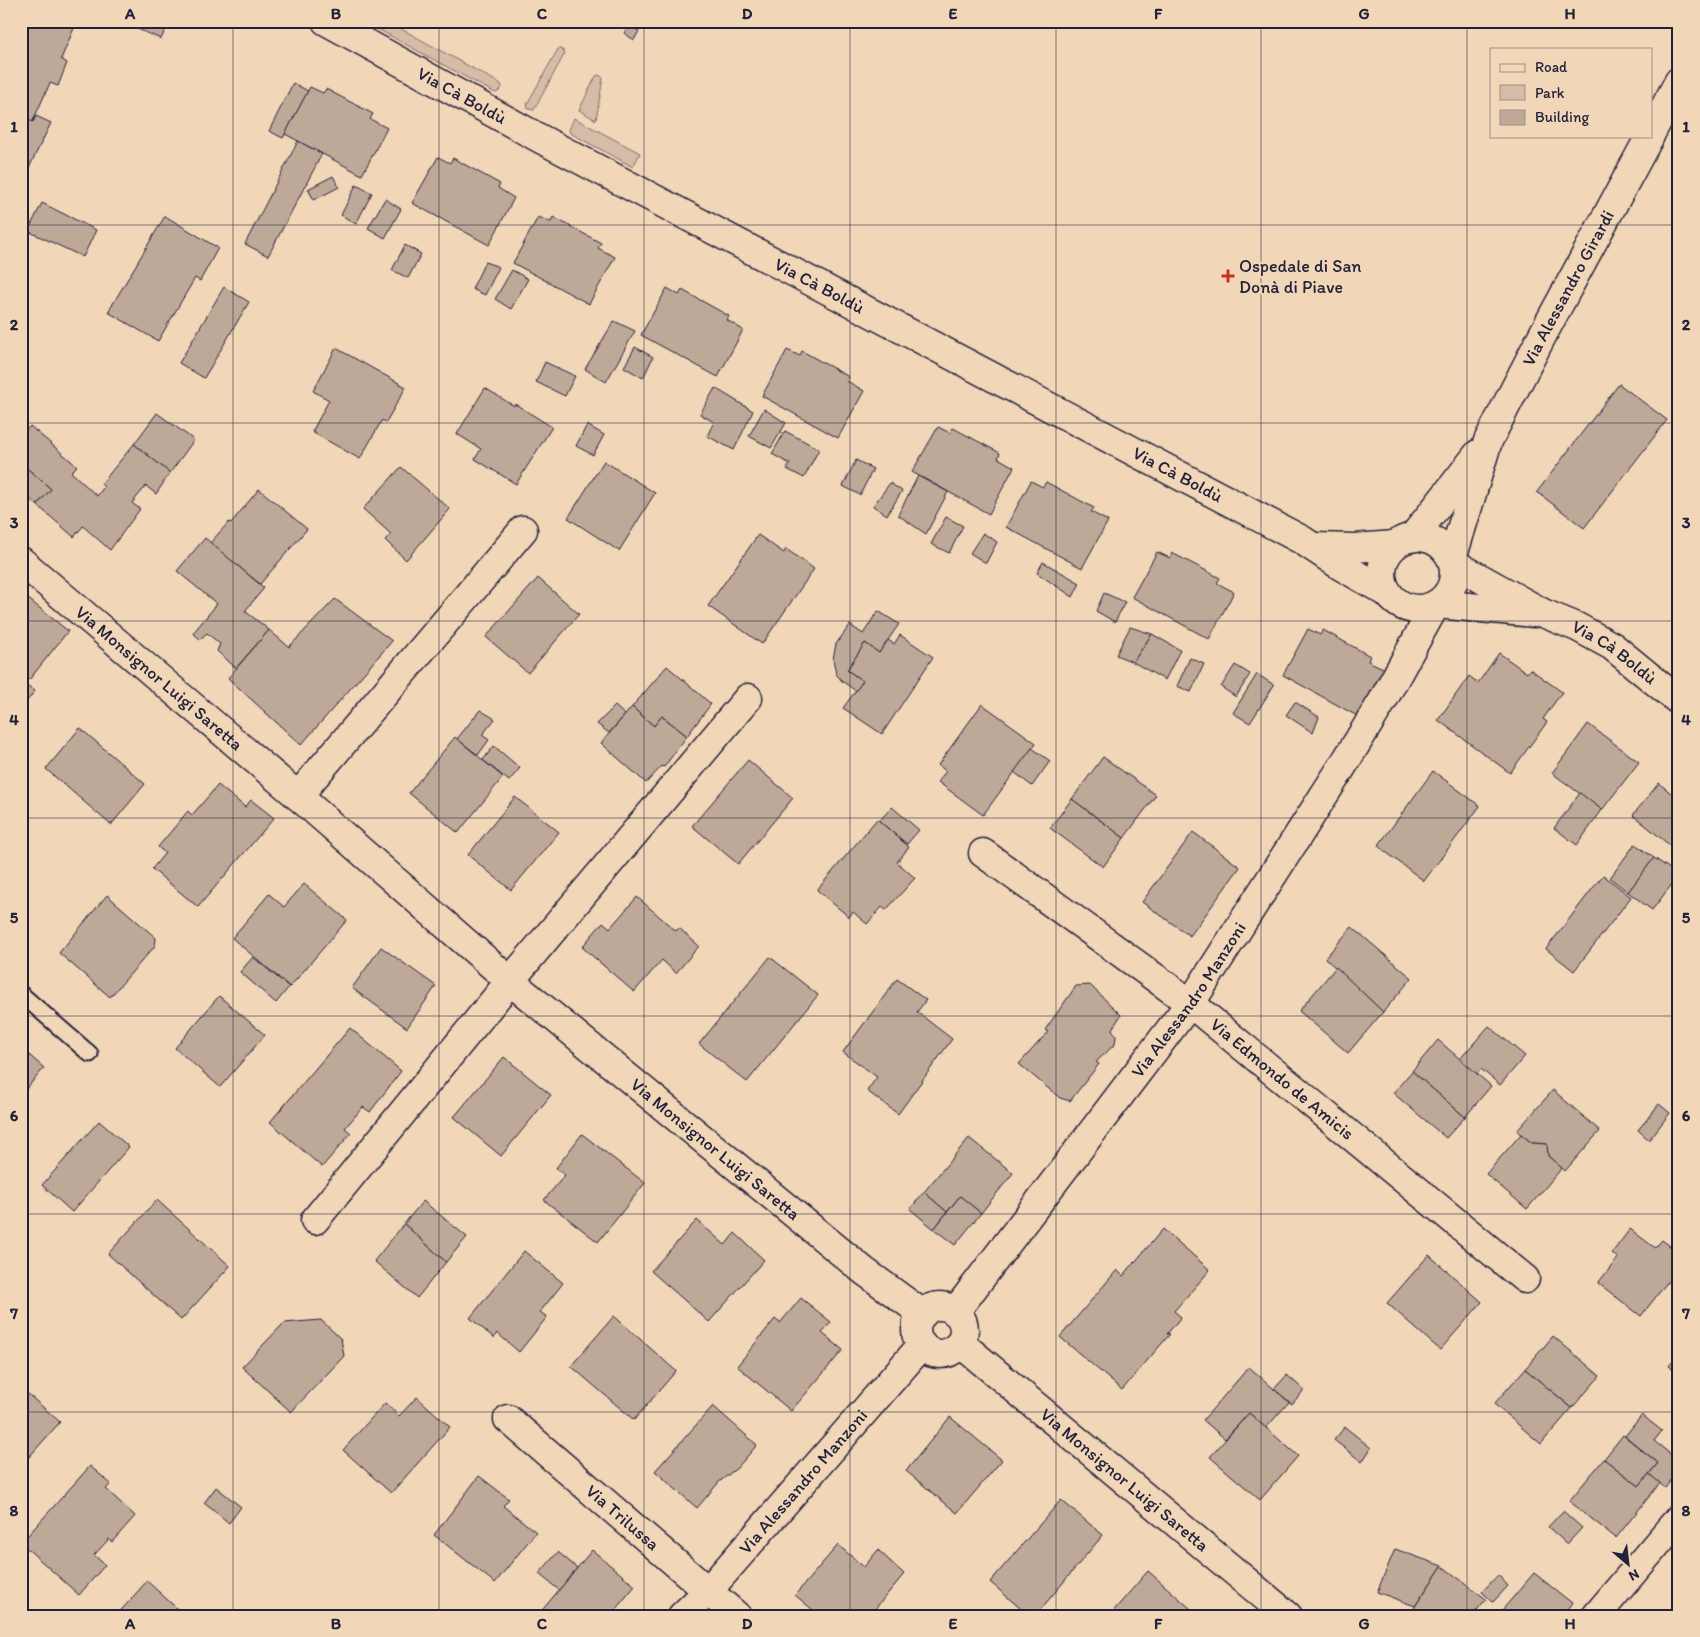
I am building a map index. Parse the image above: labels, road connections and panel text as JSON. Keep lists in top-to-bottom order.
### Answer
{
  "streets": {
    "street": [
      "Via Cà Boldù",
      "Via Alessandro Girardi",
      "Via Monsignor Luigi Saretta",
      "Via Alessandro Manzoni",
      "Via Edmondo de Amicis",
      "Via Trilussa"
    ]
  },
  "crossings": [
    ["Via Cà Boldù", "Via Alessandro Girardi"],
    ["Via Cà Boldù", "Via Alessandro Manzoni"],
    ["Via Alessandro Girardi", "Via Alessandro Manzoni"],
    ["Via Monsignor Luigi Saretta", "Via Alessandro Manzoni"],
    ["Via Alessandro Manzoni", "Via Edmondo de Amicis"],
    ["Via Alessandro Manzoni", "Via Trilussa"]
  ],
  "places": {
    "health": ["Ospedale di San Donà di Piave"]
  },
  "legend": ["Road", "Park", "Building"],
  "north": "bottom right",
  "grid": {
    "columns": [
      "A",
      "B",
      "C",
      "D",
      "E",
      "F",
      "G",
      "H"
    ],
    "rows": [
      "1",
      "2",
      "3",
      "4",
      "5",
      "6",
      "7",
      "8"
    ]
  }
}
